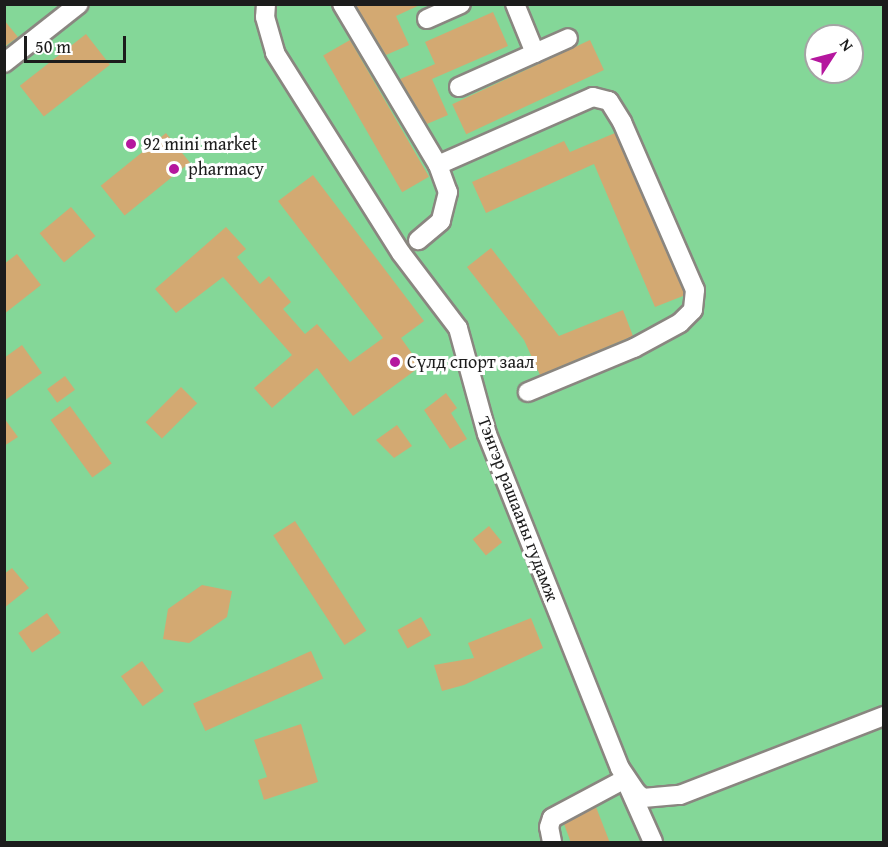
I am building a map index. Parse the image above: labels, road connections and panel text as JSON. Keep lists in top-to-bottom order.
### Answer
{
  "streets": {
    "street": ["Тэнгэр рашааны гудамж"]
  },
  "places": ["92 mini market", "pharmacy", "Сүлд спорт заал"],
  "scale_bar": "50 m",
  "north": "top right"
}
